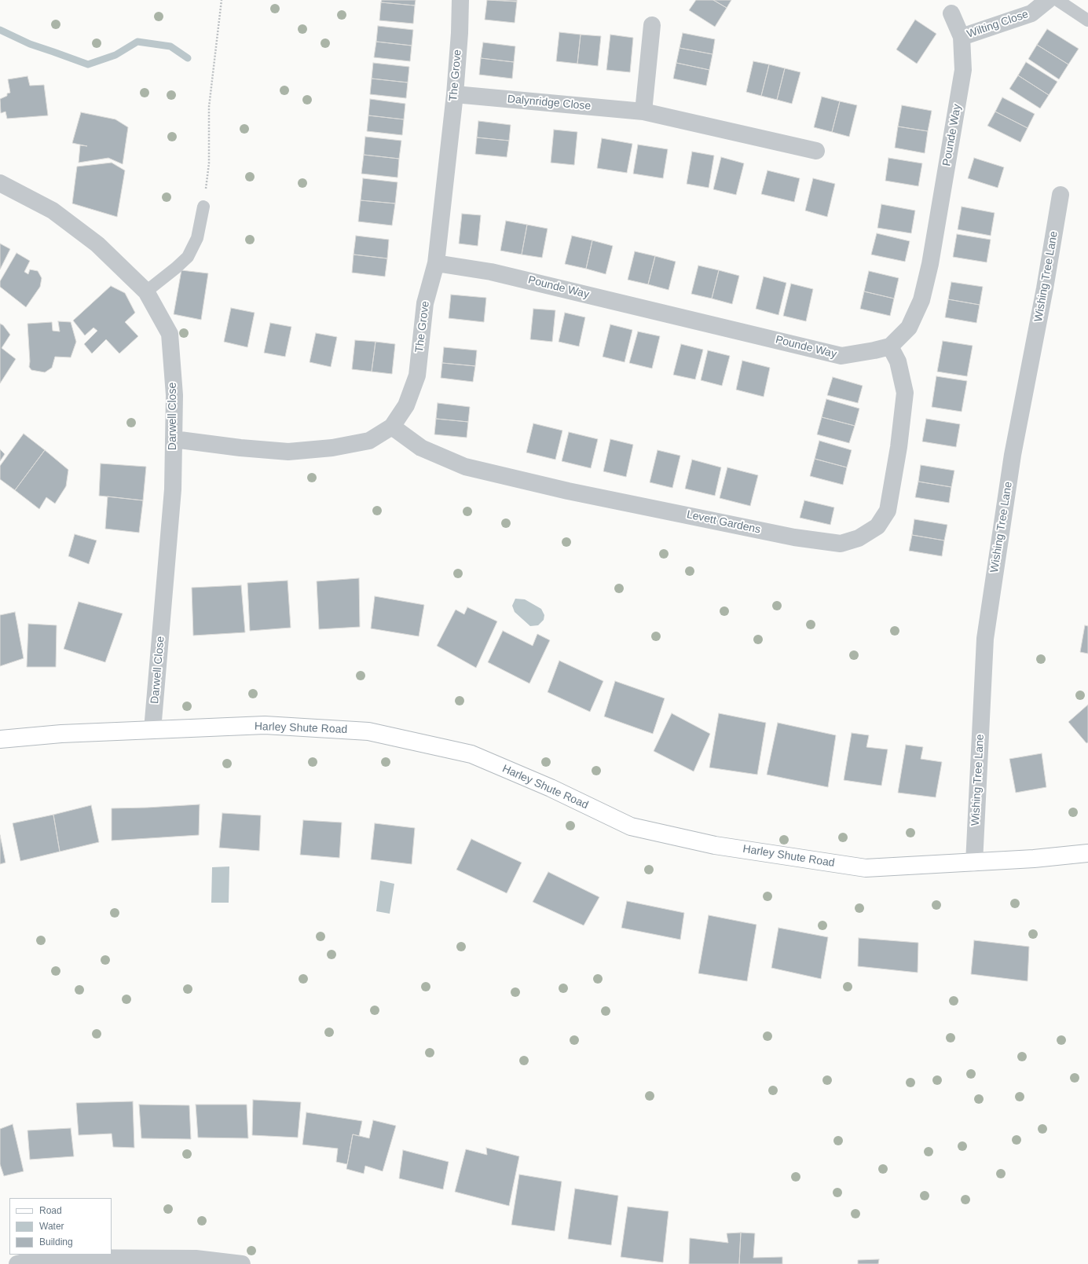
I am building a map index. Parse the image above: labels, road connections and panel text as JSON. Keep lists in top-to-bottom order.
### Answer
{
  "streets": {
    "main road": ["Harley Shute Road"],
    "street": [
      "Wilting Close",
      "The Grove",
      "Dalynridge Close",
      "Pounde Way",
      "Wishing Tree Lane",
      "Darwell Close",
      "Levett Gardens"
    ]
  },
  "crossings": [
    ["Wilting Close", "Pounde Way"],
    ["The Grove", "Dalynridge Close"],
    ["The Grove", "Pounde Way"],
    ["The Grove", "Darwell Close"],
    ["The Grove", "Levett Gardens"],
    ["Pounde Way", "Levett Gardens"],
    ["Wishing Tree Lane", "Harley Shute Road"],
    ["Darwell Close", "Harley Shute Road"]
  ],
  "legend": ["Road", "Water", "Building"]
}
